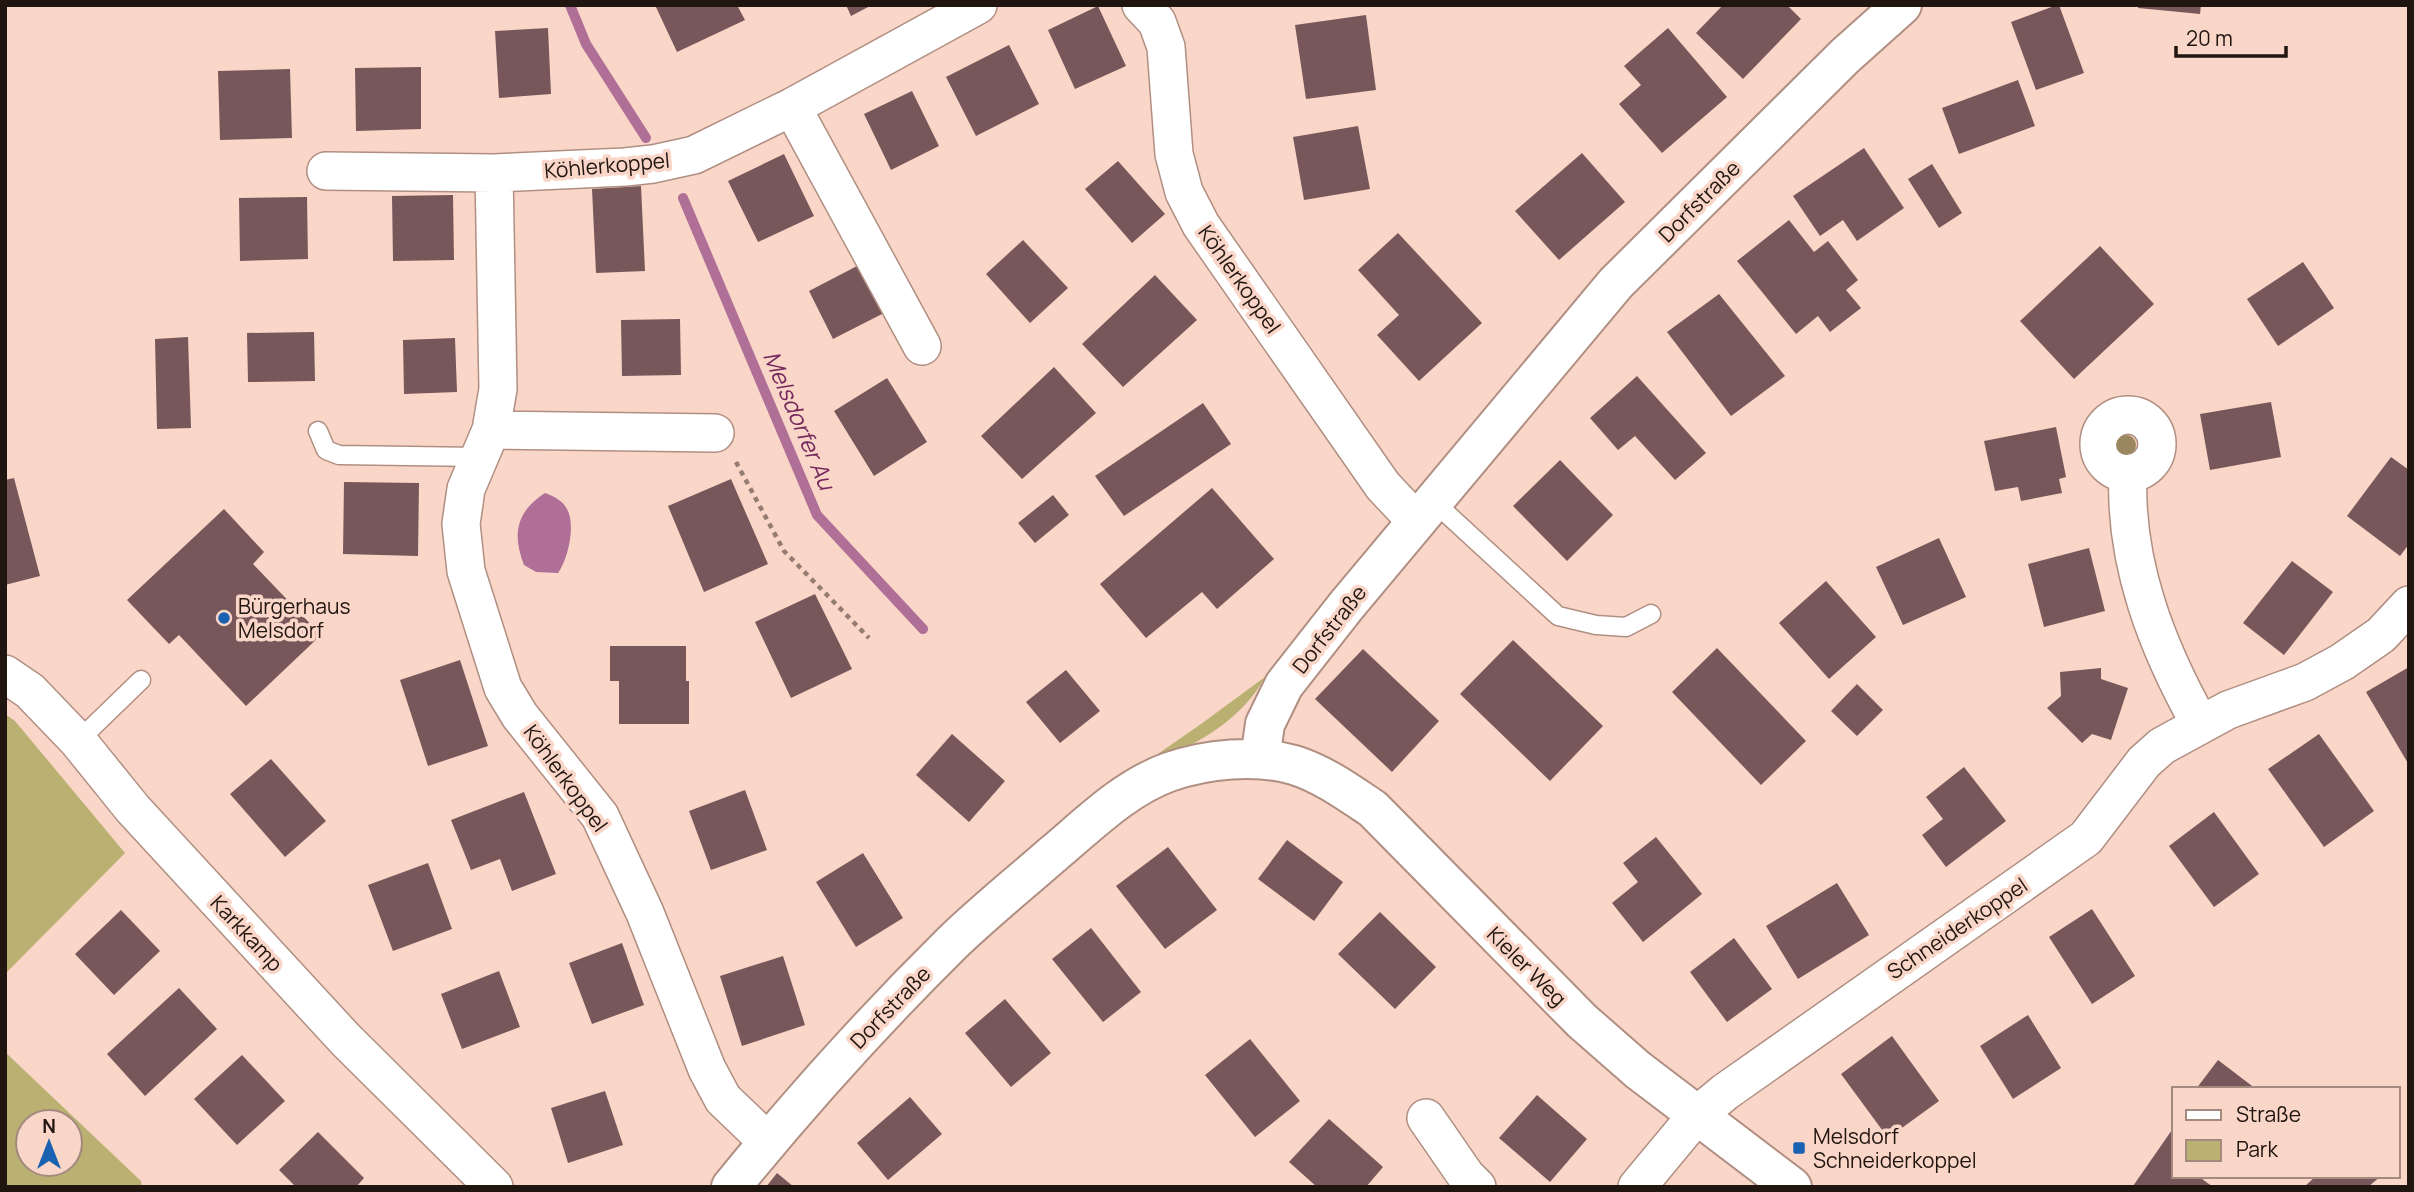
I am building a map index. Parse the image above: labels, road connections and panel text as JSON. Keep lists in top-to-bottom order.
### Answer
{
  "streets": {
    "street": [
      "Köhlerkoppel",
      "Dorfstraße",
      "Schneiderkoppel",
      "Karkkamp",
      "Kieler Weg"
    ]
  },
  "crossings": [
    ["Köhlerkoppel", "Dorfstraße"],
    ["Dorfstraße", "Kieler Weg"],
    ["Schneiderkoppel", "Kieler Weg"]
  ],
  "water": ["Melsdorfer Au"],
  "places": {
    "other": ["Bürgerhaus Melsdorf"],
    "transit": ["Melsdorf Schneiderkoppel"]
  },
  "legend": ["Straße", "Park"],
  "scale_bar": "20 m",
  "north": "top"
}
